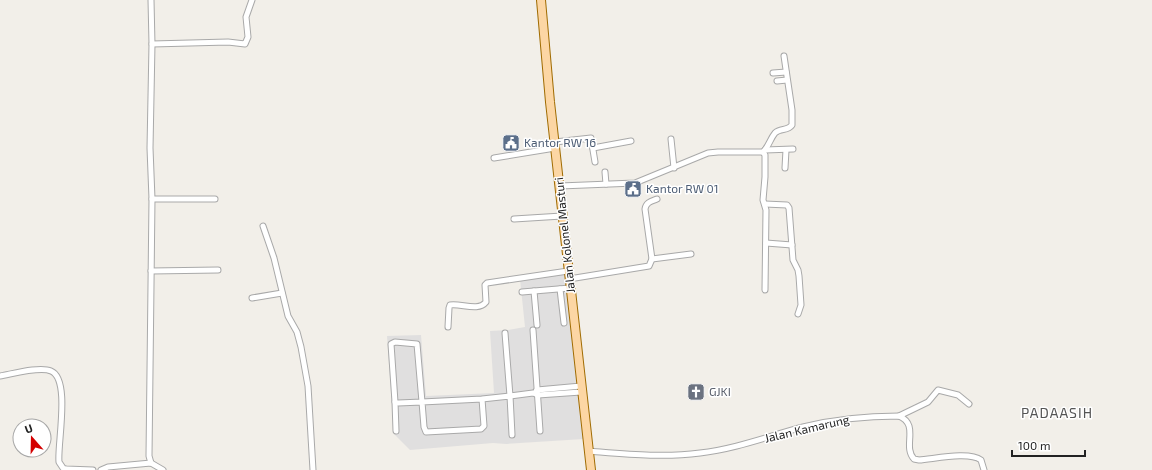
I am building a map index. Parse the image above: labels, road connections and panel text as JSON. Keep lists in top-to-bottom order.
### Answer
{
  "streets": {
    "main road": ["Jalan Kolonel Masturi"],
    "street": ["Jalan Kamarung"]
  },
  "crossings": [
    ["Jalan Kolonel Masturi", "Jalan Kamarung"]
  ],
  "districts": ["PADAASIH"],
  "places": {
    "public building": ["Kantor RW 16", "Kantor RW 01"],
    "church": ["GJKI"]
  },
  "scale_bar": "100 m",
  "north": "top"
}
